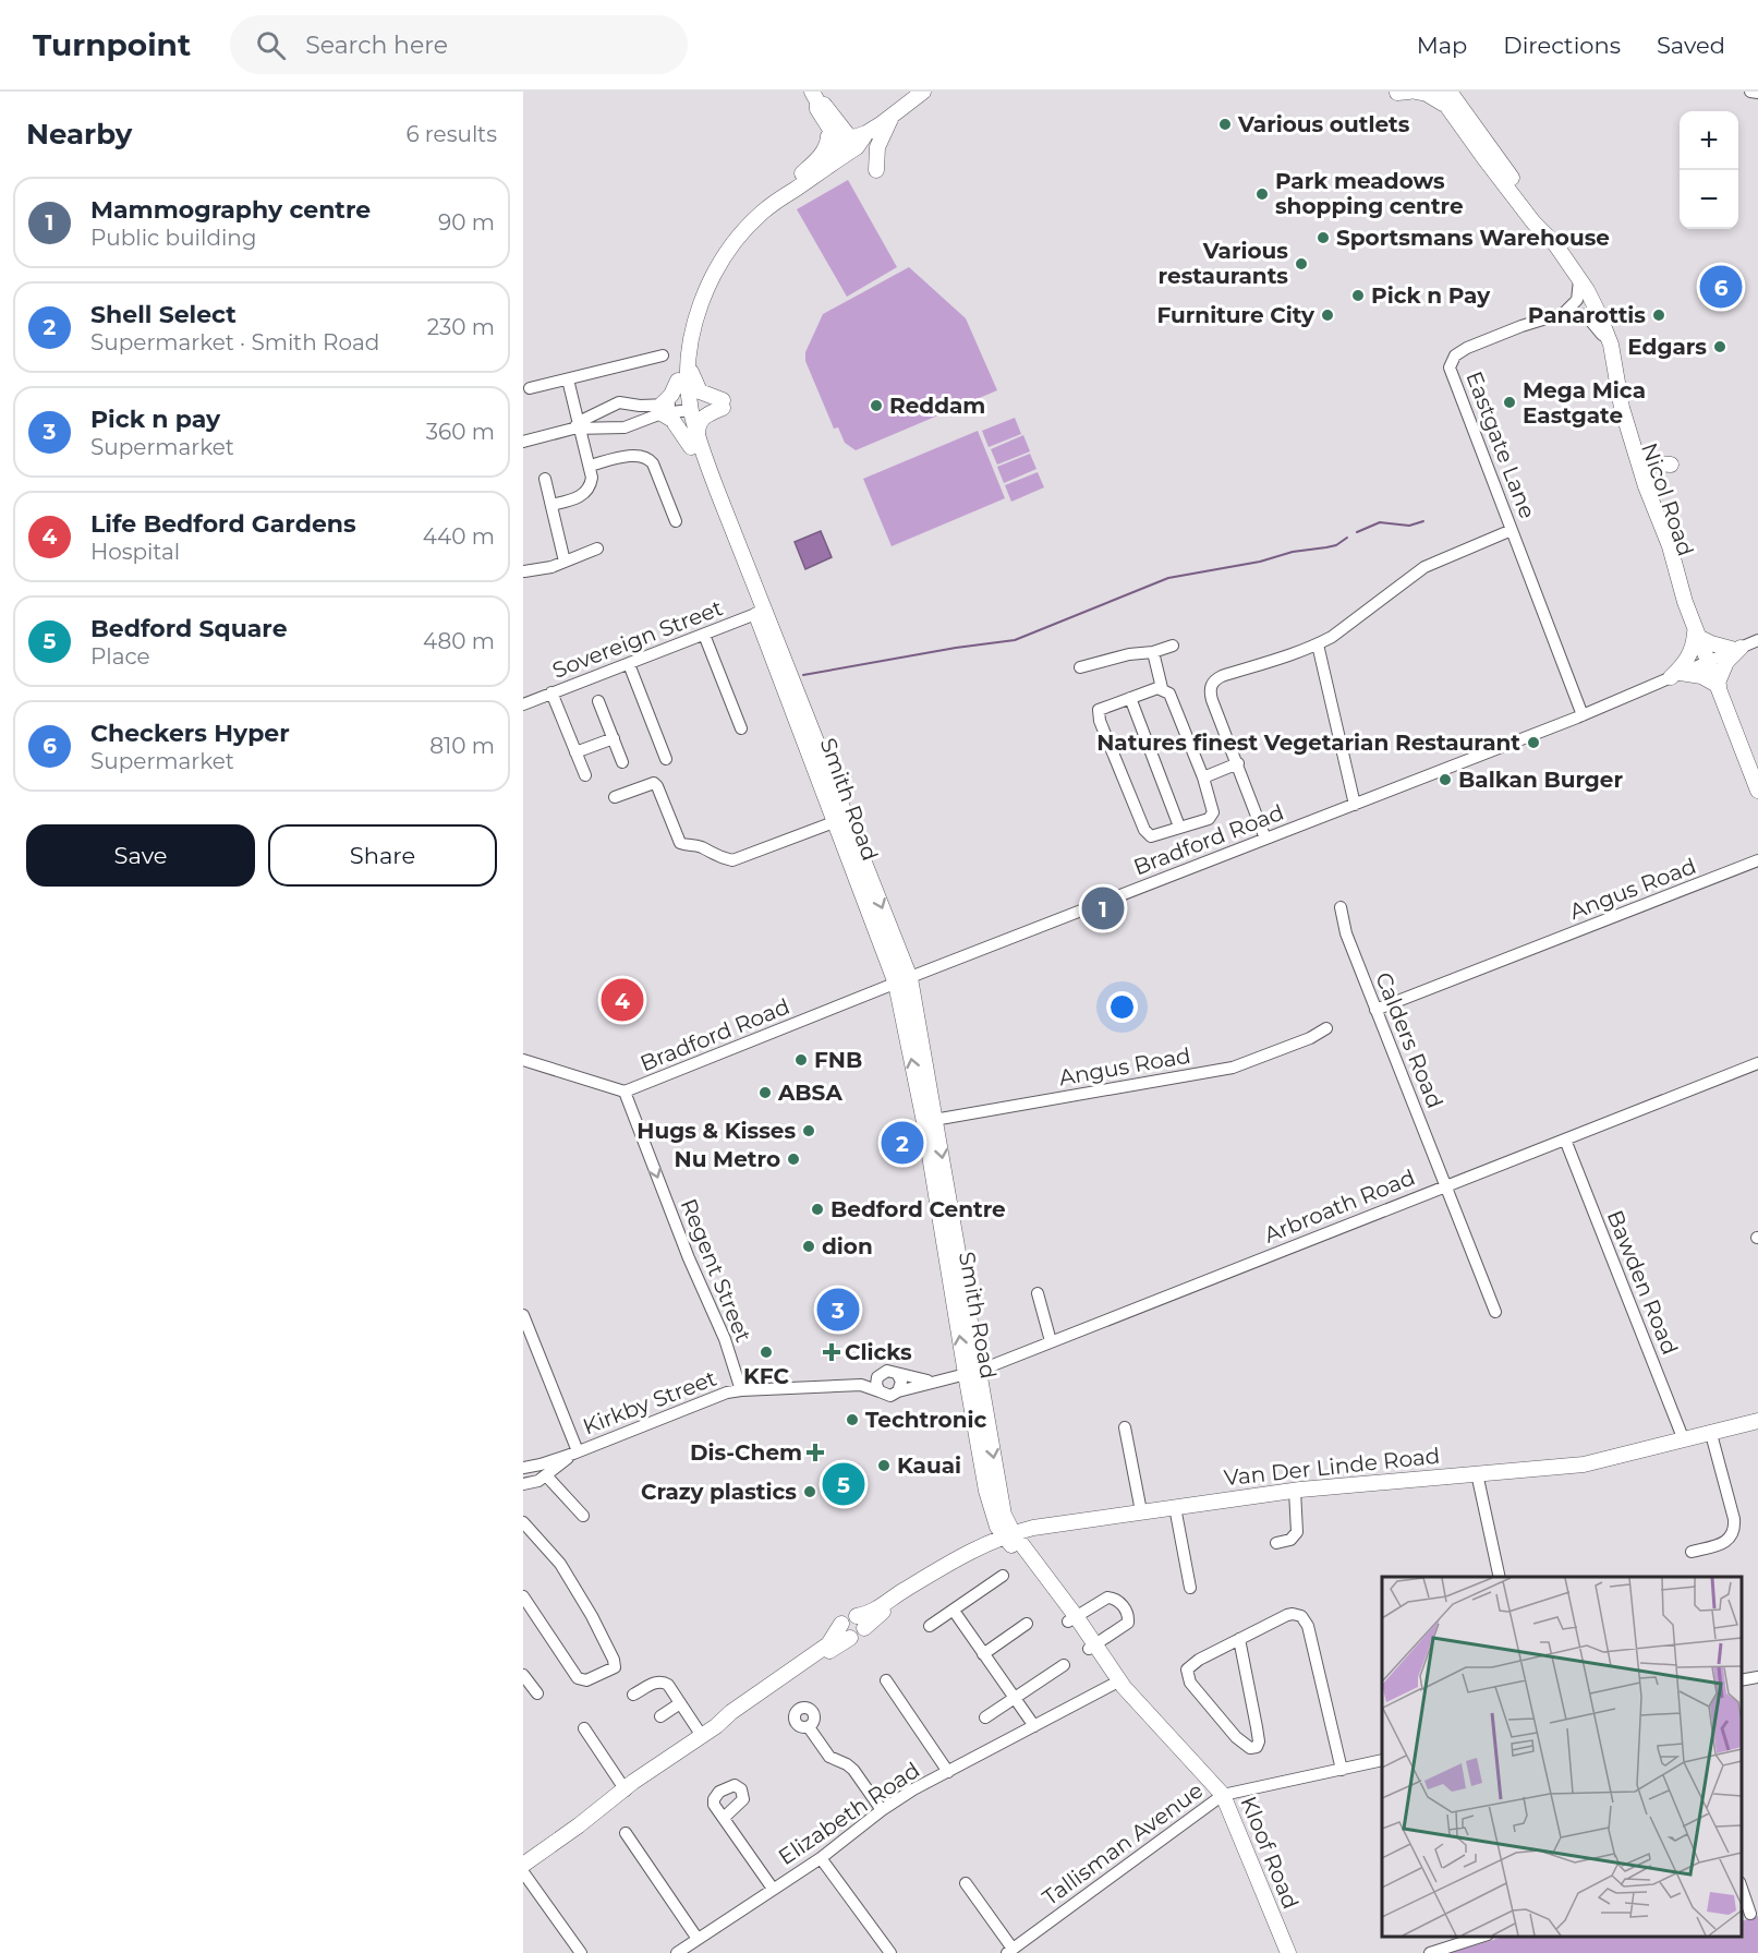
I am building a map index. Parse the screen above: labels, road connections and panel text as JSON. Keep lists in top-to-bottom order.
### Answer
{
  "streets": {
    "main road": [
      "Nicol Road",
      "Smith Road",
      "Van Der Linde Road",
      "Kloof Road"
    ],
    "street": [
      "Eastgate Lane",
      "Sovereign Street",
      "Bradford Road",
      "Angus Road",
      "Calders Road",
      "Arbroath Road",
      "Regent Street",
      "Bawden Road",
      "Kirkby Street",
      "Elizabeth Road",
      "Tallisman Avenue"
    ]
  },
  "crossings": [
    ["Eastgate Lane", "Bradford Road"],
    ["Nicol Road", "Bradford Road"],
    ["Sovereign Street", "Smith Road"],
    ["Smith Road", "Bradford Road"],
    ["Smith Road", "Angus Road"],
    ["Smith Road", "Arbroath Road"],
    ["Smith Road", "Van Der Linde Road"],
    ["Smith Road", "Kloof Road"],
    ["Bradford Road", "Regent Street"],
    ["Angus Road", "Calders Road"],
    ["Calders Road", "Arbroath Road"],
    ["Arbroath Road", "Bawden Road"],
    ["Regent Street", "Kirkby Street"],
    ["Bawden Road", "Van Der Linde Road"],
    ["Van Der Linde Road", "Kloof Road"],
    ["Elizabeth Road", "Kloof Road"],
    ["Tallisman Avenue", "Kloof Road"]
  ],
  "one_way": ["Regent Street"],
  "places": {
    "other": [
      "Various outlets",
      "Park meadows shopping centre",
      "Sportsmans Warehouse",
      "Various restaurants",
      "Pick n Pay",
      "Furniture City",
      "Panarottis",
      "Edgars",
      "Mega Mica Eastgate",
      "Reddam",
      "Natures finest Vegetarian Restaurant",
      "Balkan Burger",
      "FNB",
      "ABSA",
      "Hugs & Kisses",
      "Nu Metro",
      "Bedford Centre",
      "dion",
      "KFC",
      "Techtronic",
      "Kauai",
      "Crazy plastics"
    ],
    "health": ["Clicks", "Dis-Chem"]
  },
  "page": {
    "header": "Turnpoint",
    "search": "Search here",
    "nav": ["Map", "Directions", "Saved"],
    "heading": ["Nearby", "6 results"],
    "map_buttons": ["+", "−"],
    "list": [
      {
        "mark": "1",
        "name": "Mammography centre",
        "note": "Public building",
        "value": "90 m"
      },
      {
        "mark": "2",
        "name": "Shell Select",
        "note": "Supermarket · Smith Road",
        "value": "230 m"
      },
      {
        "mark": "3",
        "name": "Pick n pay",
        "note": "Supermarket",
        "value": "360 m"
      },
      {
        "mark": "4",
        "name": "Life Bedford Gardens",
        "note": "Hospital",
        "value": "440 m"
      },
      {
        "mark": "5",
        "name": "Bedford Square",
        "note": "Place",
        "value": "480 m"
      },
      {
        "mark": "6",
        "name": "Checkers Hyper",
        "note": "Supermarket",
        "value": "810 m"
      }
    ],
    "pins": [
      "6",
      "1",
      "4",
      "2",
      "3",
      "5"
    ],
    "buttons": ["Save", "Share"]
  }
}
